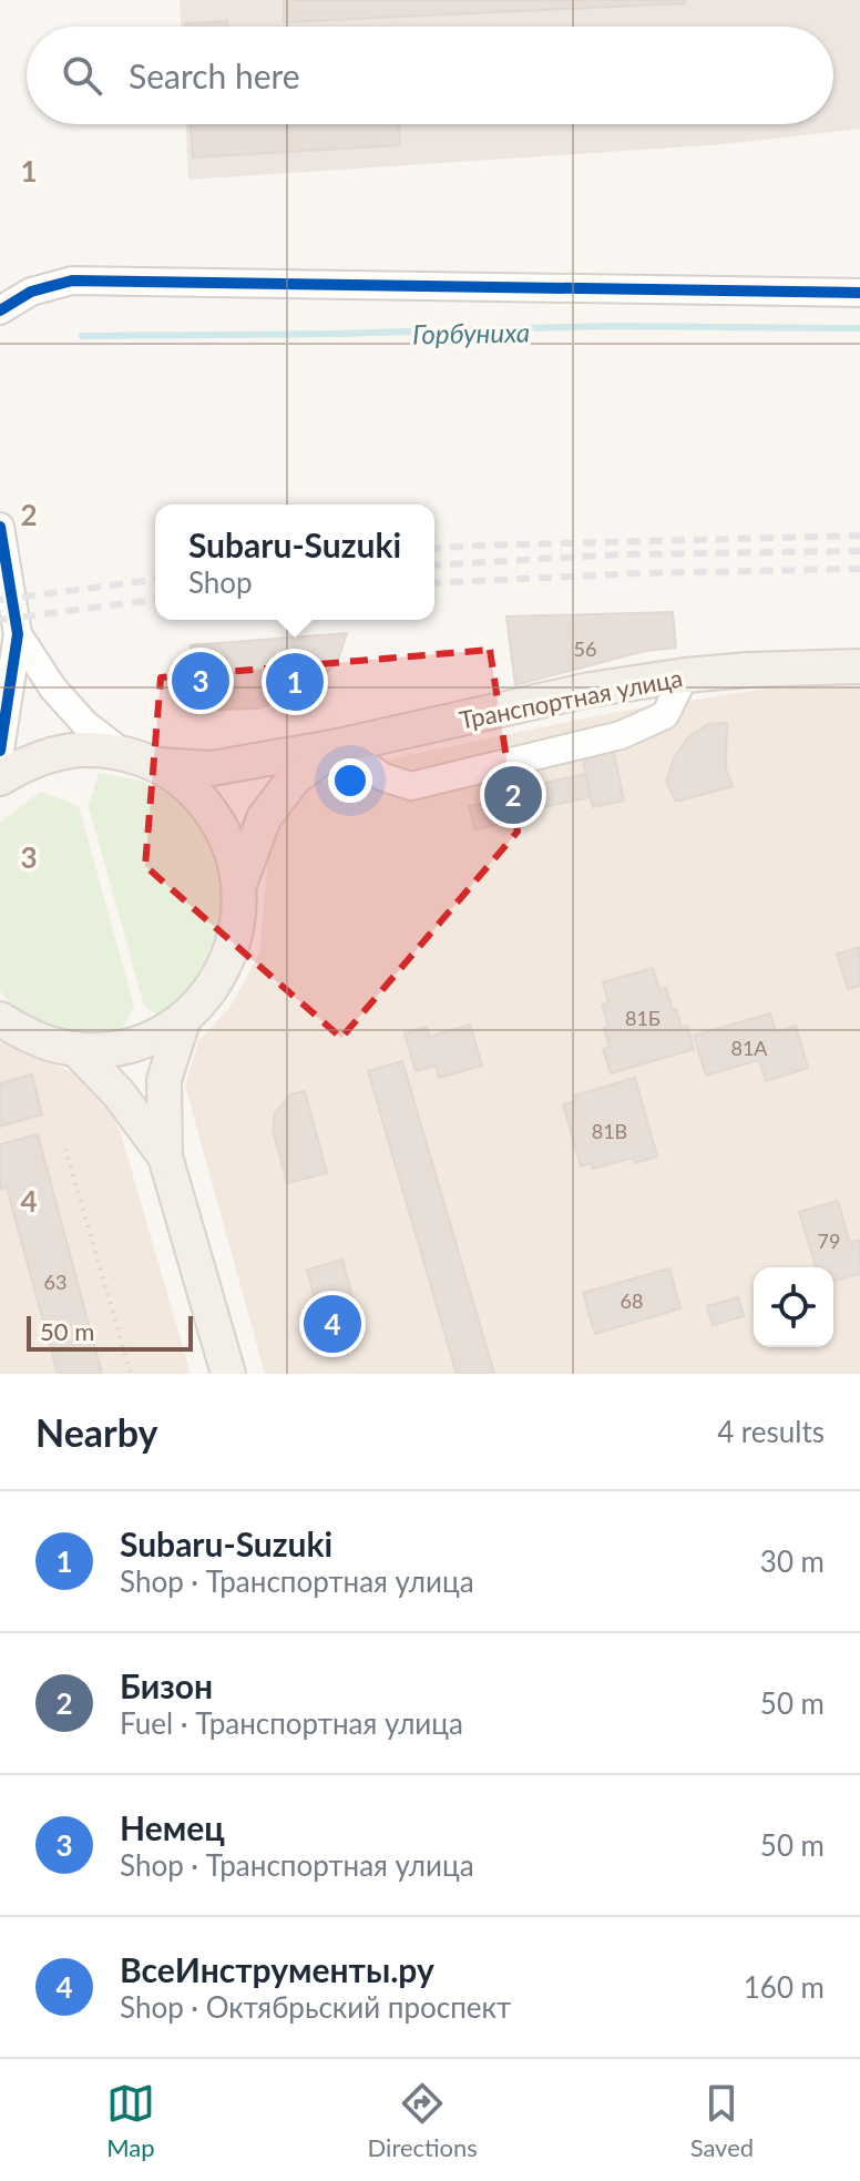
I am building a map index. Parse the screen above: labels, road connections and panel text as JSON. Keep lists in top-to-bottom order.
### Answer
{
  "streets": {
    "main road": ["Транспортная улица"]
  },
  "water": ["Горбуниха"],
  "house_numbers": [
    "56",
    "81Б",
    "81А",
    "81В",
    "79",
    "63",
    "68"
  ],
  "scale_bar": "50 m",
  "page": {
    "search": "Search here",
    "popup": ["Subaru-Suzuki", "Shop"],
    "pins": [
      "3",
      "1",
      "2",
      "4"
    ],
    "scale": "50 m",
    "heading": ["Nearby", "4 results"],
    "list": [
      {
        "mark": "1",
        "name": "Subaru-Suzuki",
        "note": "Shop · Транспортная улица",
        "value": "30 m"
      },
      {
        "mark": "2",
        "name": "Бизон",
        "note": "Fuel · Транспортная улица",
        "value": "50 m"
      },
      {
        "mark": "3",
        "name": "Немец",
        "note": "Shop · Транспортная улица",
        "value": "50 m"
      },
      {
        "mark": "4",
        "name": "ВсеИнструменты.ру",
        "note": "Shop · Октябрьский проспект",
        "value": "160 m"
      }
    ],
    "nav": ["Map", "Directions", "Saved"]
  },
  "grid": {
    "rows": [
      "1",
      "2",
      "3",
      "4"
    ]
  }
}
